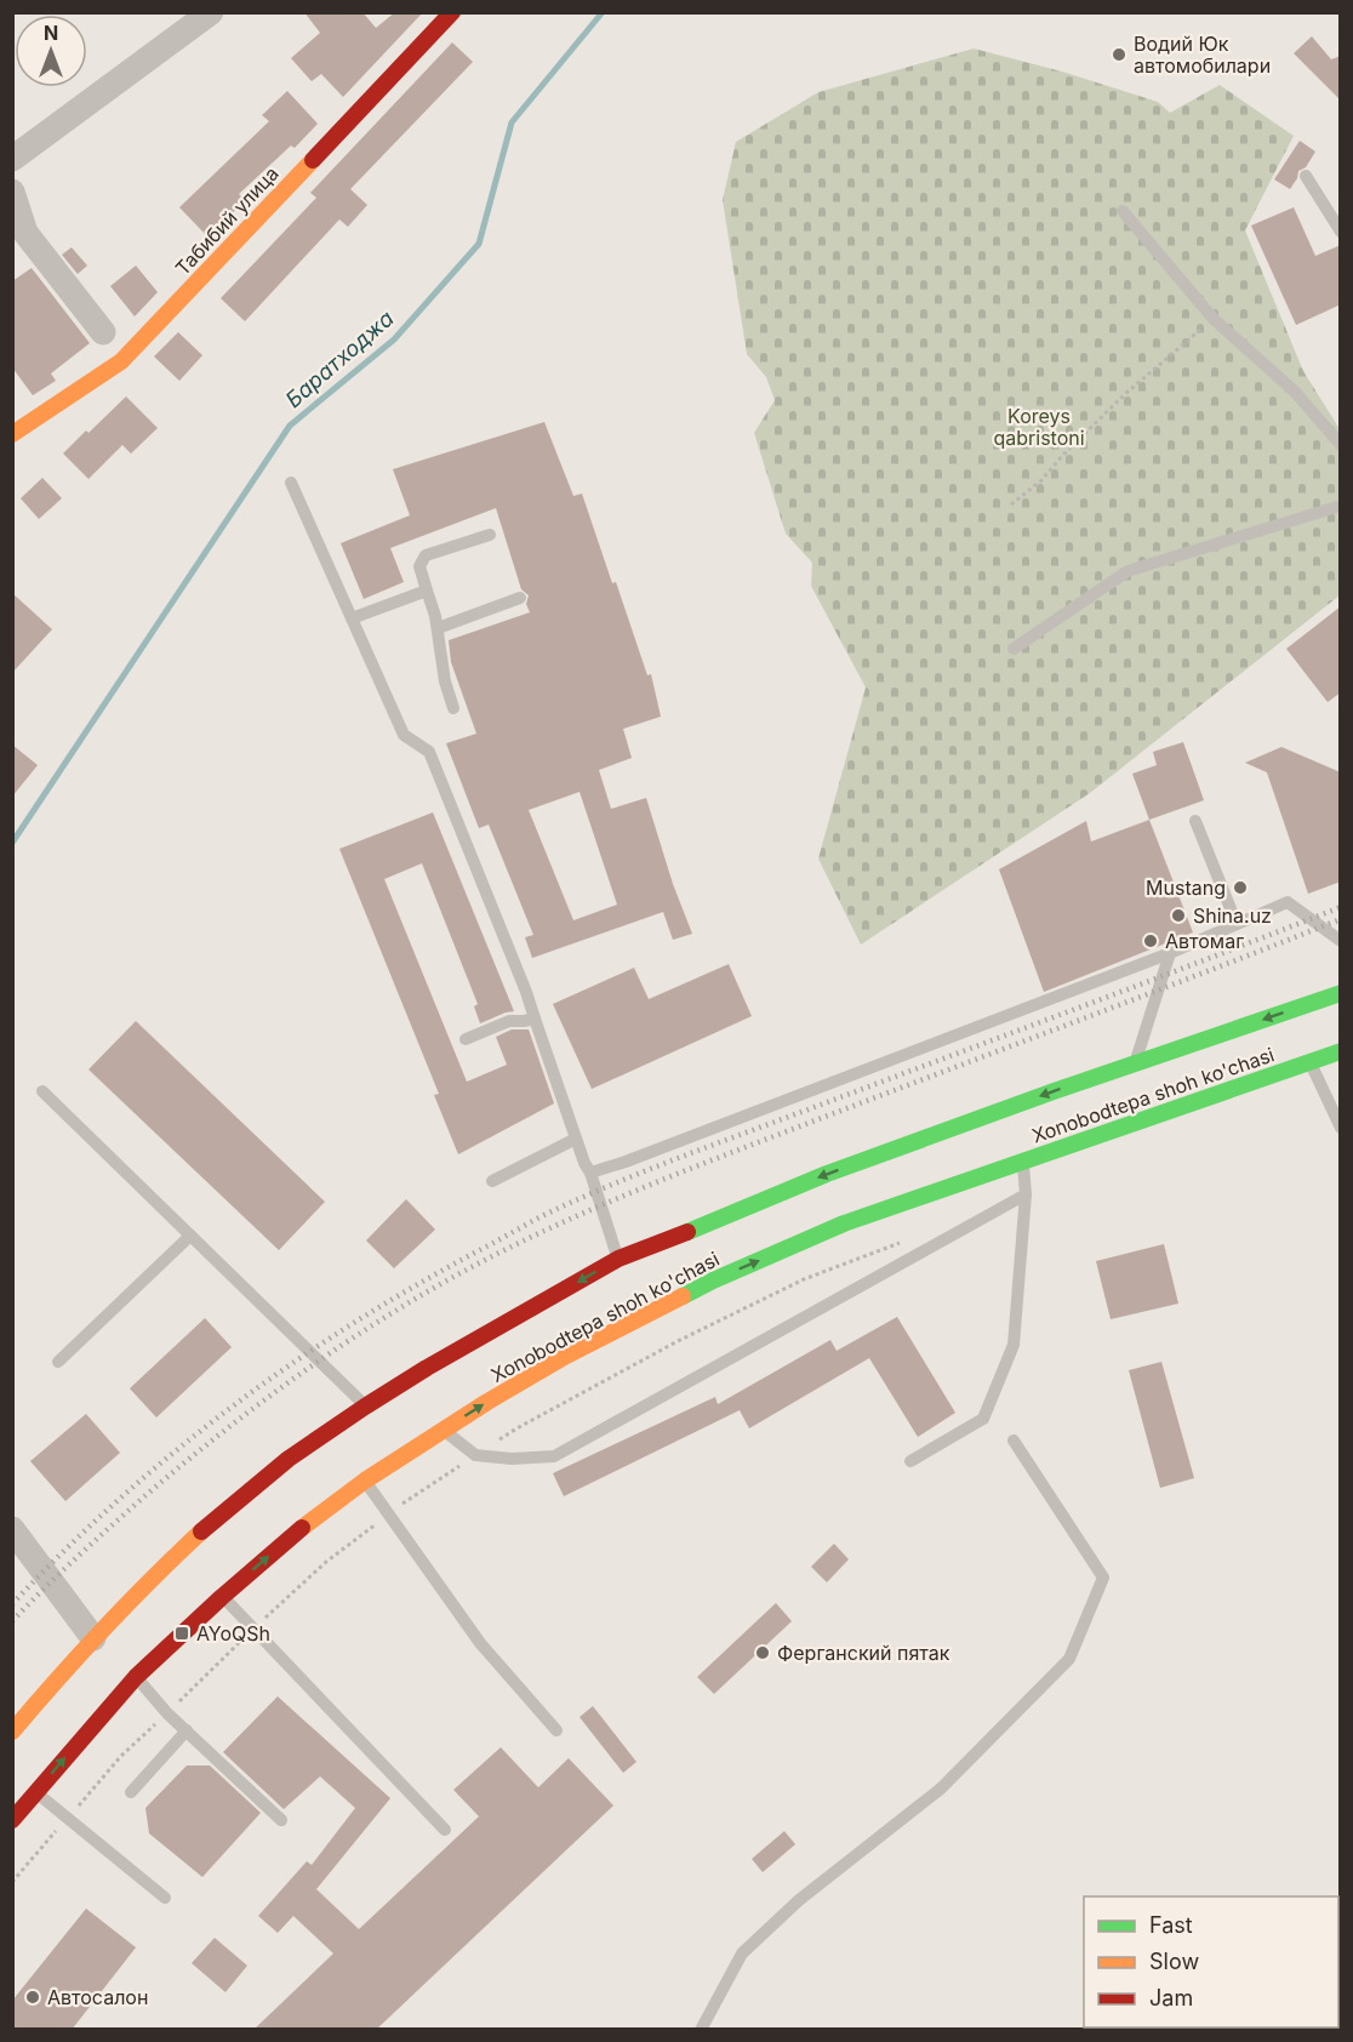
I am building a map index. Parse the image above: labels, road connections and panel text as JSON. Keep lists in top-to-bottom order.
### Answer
{
  "streets": {
    "main road": ["Табибий улица", "Xonobodtepa shoh ko'chasi"]
  },
  "water": ["Баратходжа"],
  "parks": ["Koreys qabristoni"],
  "places": {
    "other": [
      "Водий Юк автомобилари",
      "Mustang",
      "Shina.uz",
      "Автомаг",
      "Ферганский пятак",
      "Автосалон"
    ],
    "transit": ["AYoQSh"]
  },
  "legend": ["Fast", "Slow", "Jam"],
  "north": "top"
}
